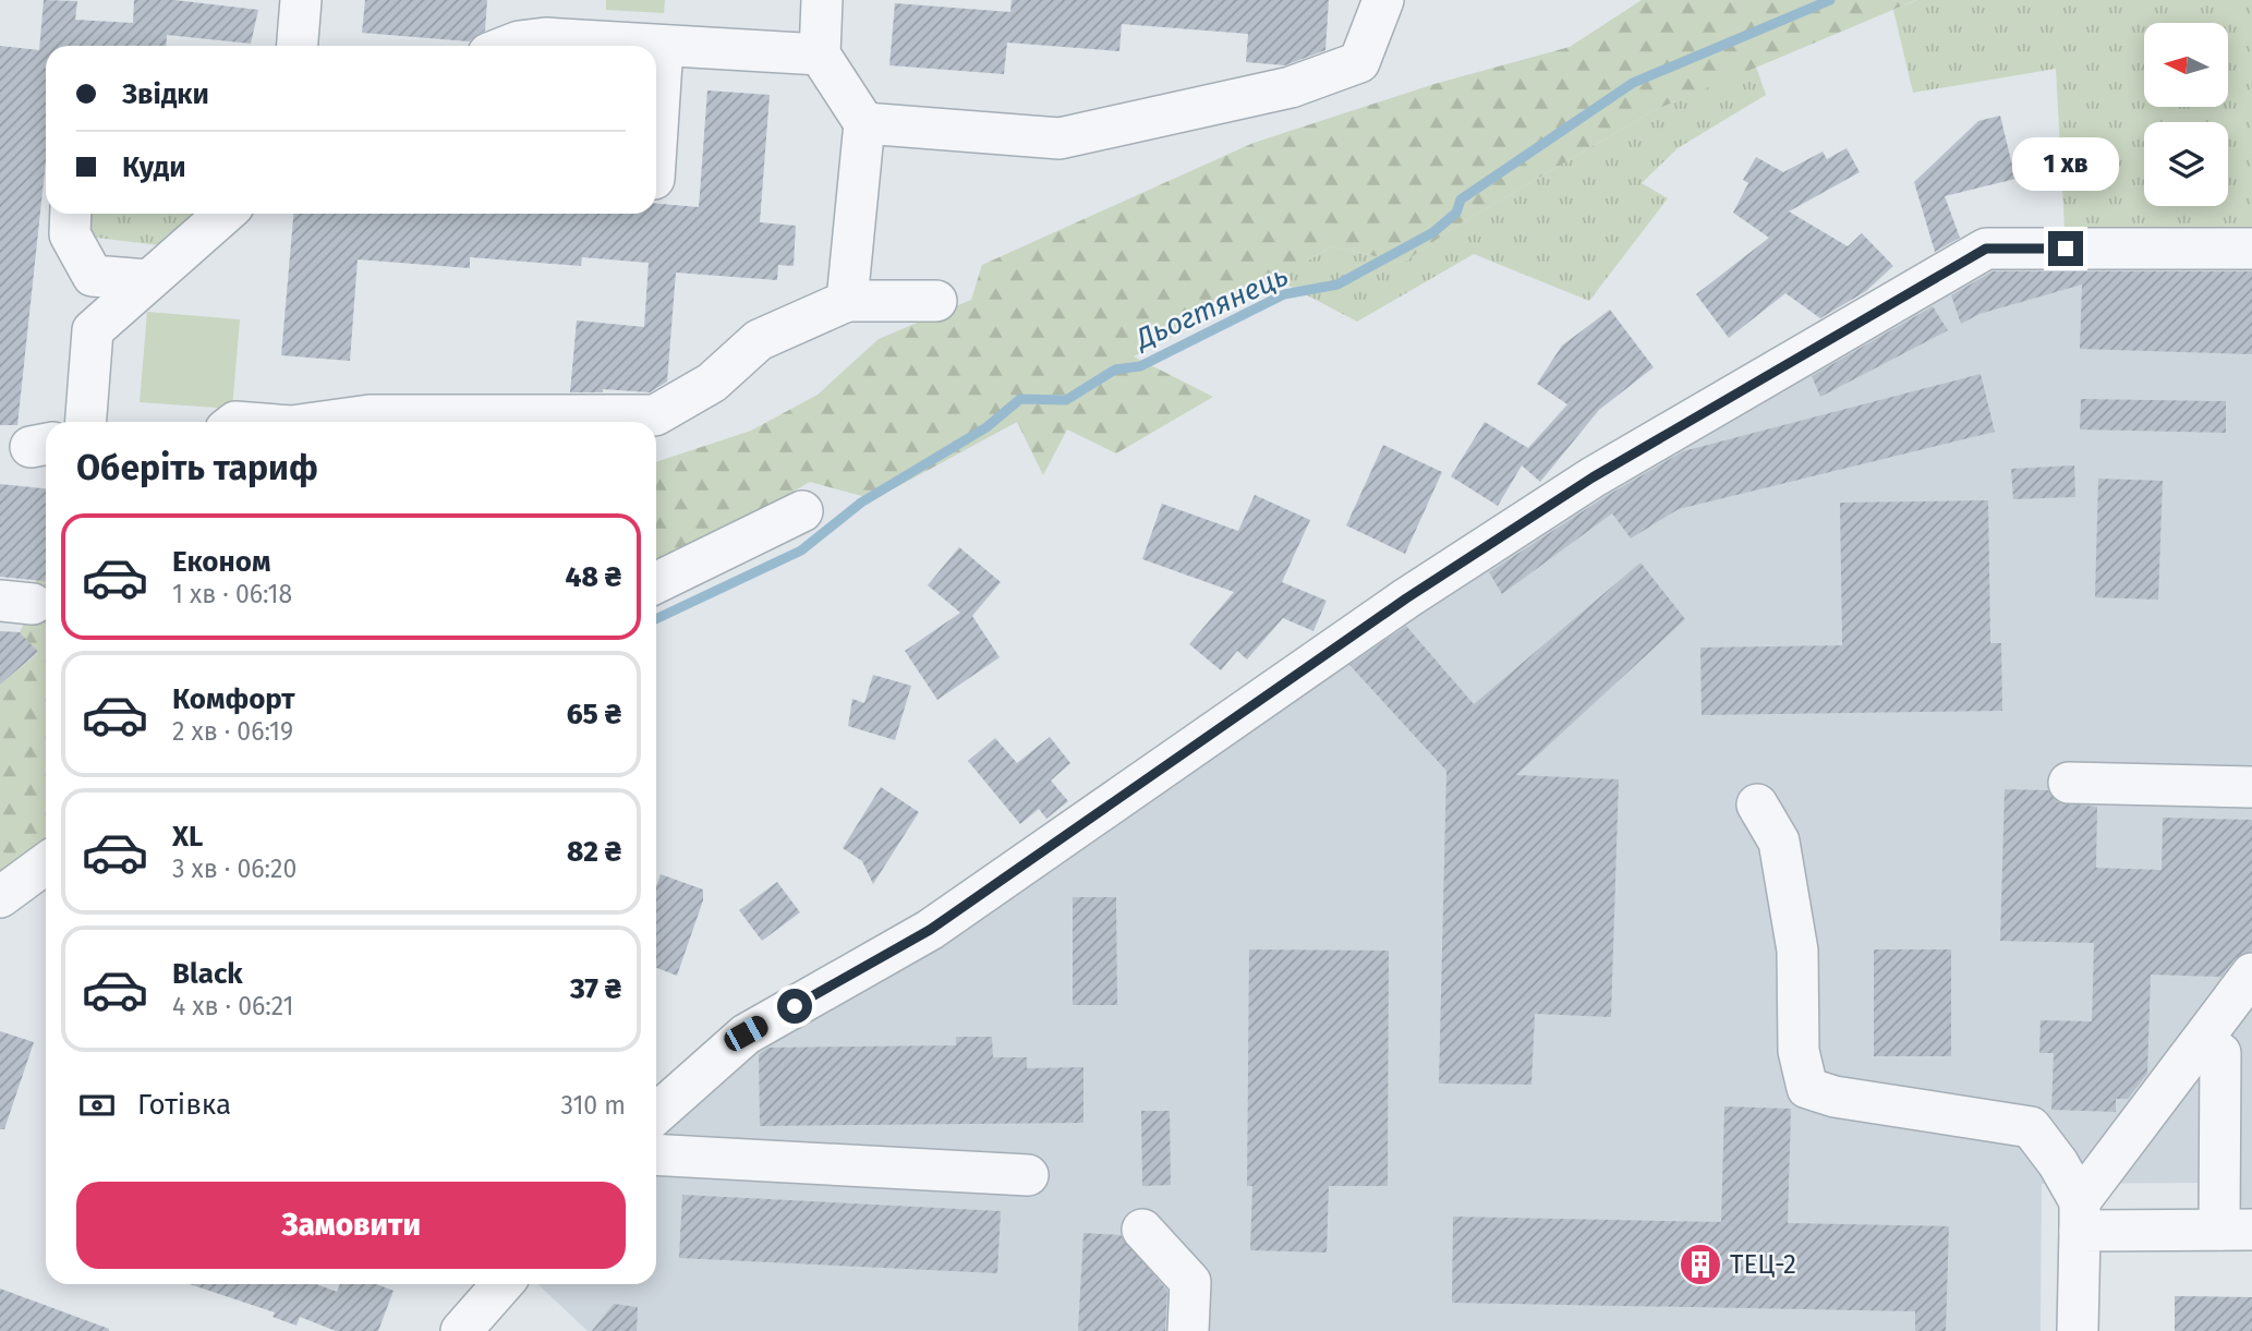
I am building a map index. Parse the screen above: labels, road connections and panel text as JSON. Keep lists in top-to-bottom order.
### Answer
{
  "water": ["Дьогтянець"],
  "places": {
    "building": ["ТЕЦ-2"]
  },
  "north": "left",
  "page": {
    "banner": ["Звідки", "Куди"],
    "bubble": "1 хв",
    "heading": "Оберіть тариф",
    "list": [
      {
        "name": "Економ",
        "note": "1 хв · 06:18",
        "value": "48 ₴"
      },
      {
        "name": "Комфорт",
        "note": "2 хв · 06:19",
        "value": "65 ₴"
      },
      {
        "name": "XL",
        "note": "3 хв · 06:20",
        "value": "82 ₴"
      },
      {
        "name": "Black",
        "note": "4 хв · 06:21",
        "value": "37 ₴"
      }
    ],
    "pay": ["Готівка", "310 m"],
    "buttons": "Замовити"
  }
}
